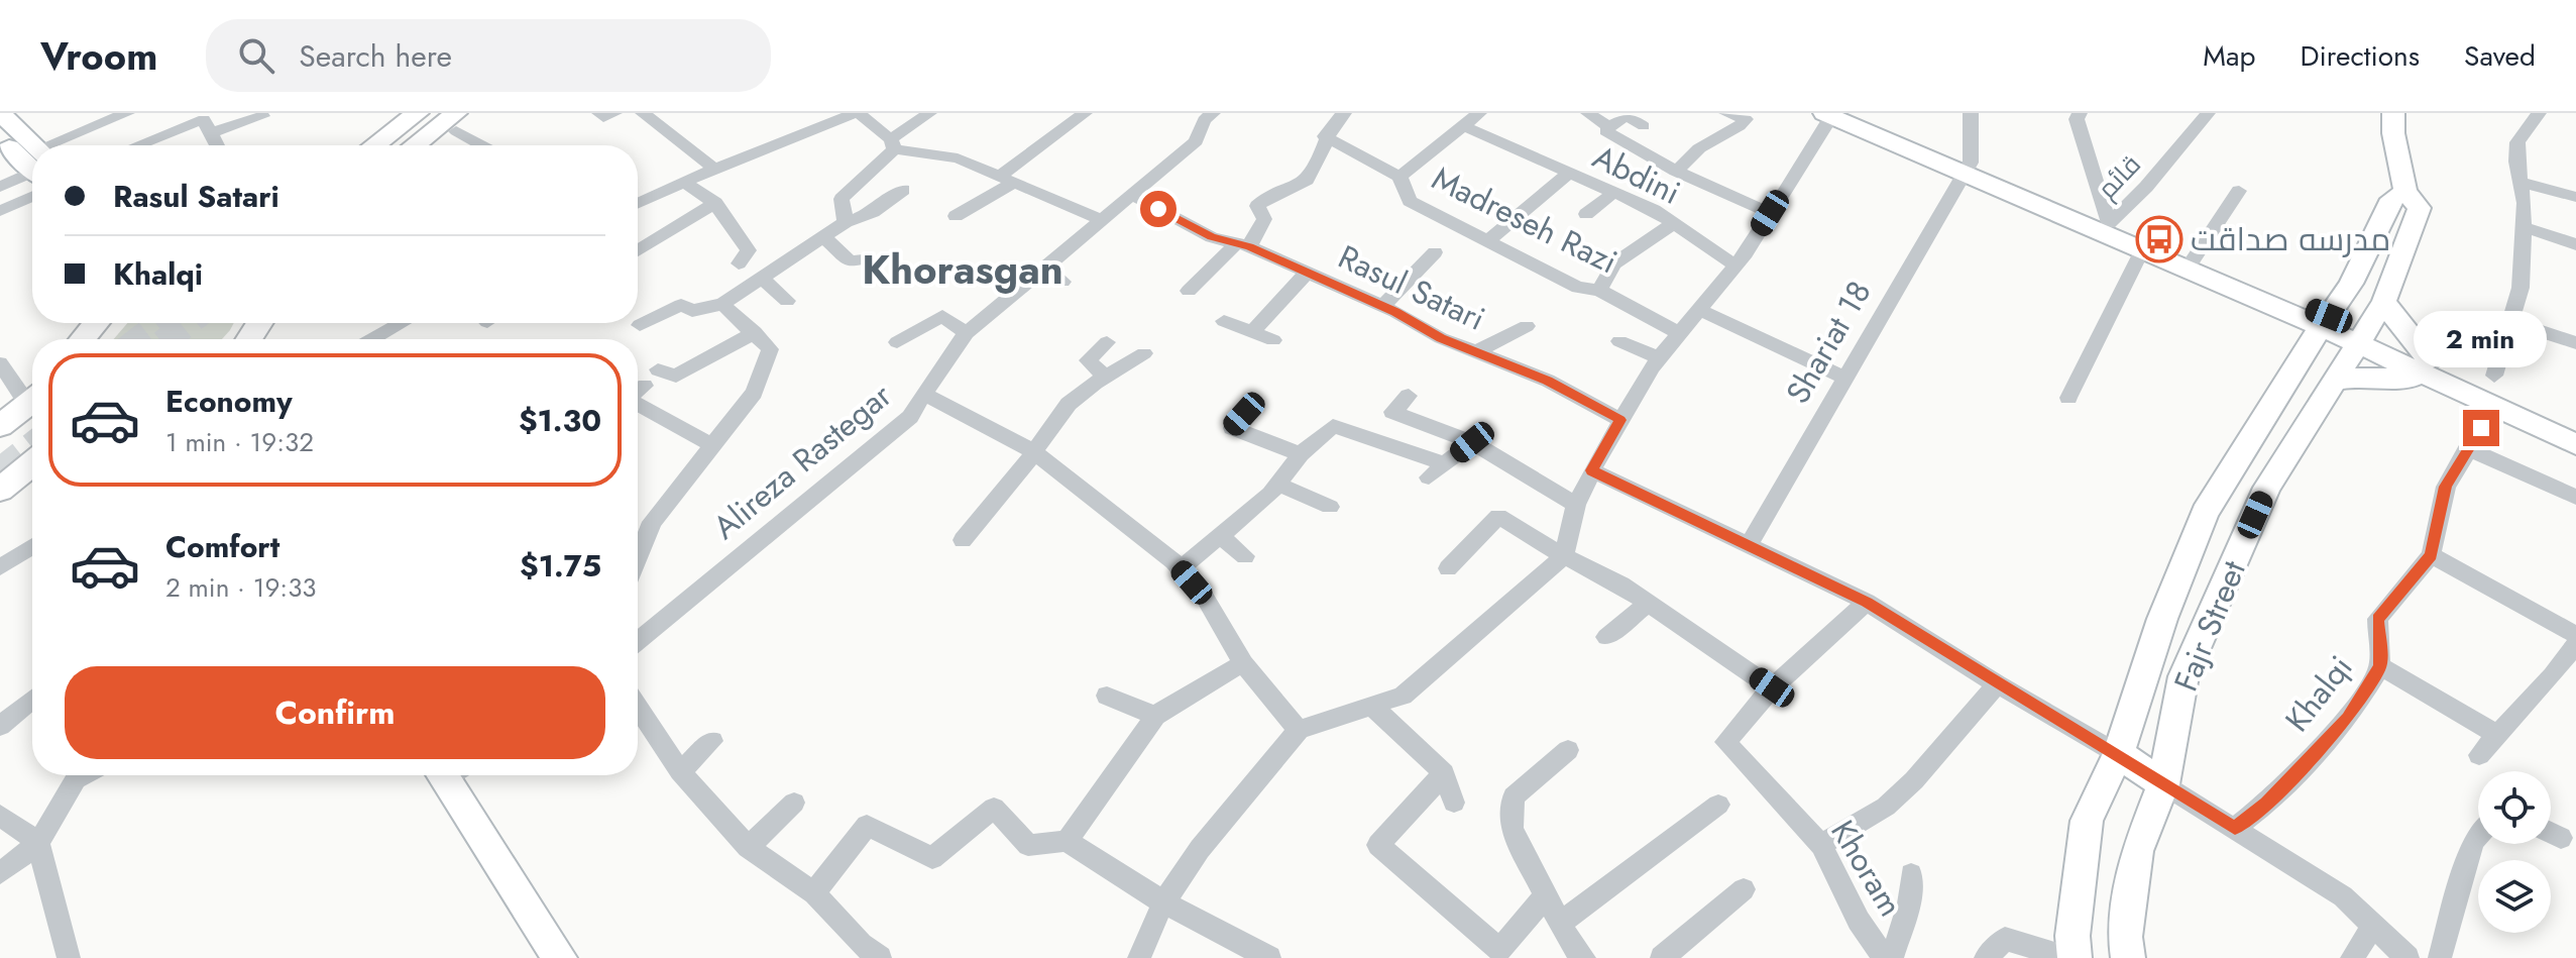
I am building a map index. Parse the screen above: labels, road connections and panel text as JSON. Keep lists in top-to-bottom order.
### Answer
{
  "streets": {
    "main road": ["Fajr Street"],
    "street": [
      "Abdini",
      "قائم",
      "Madreseh Razi",
      "Rasul Satari",
      "Shariat 18",
      "Alireza Rastegar",
      "Khalqi",
      "Khoram"
    ]
  },
  "crossings": [
    ["Abdini", "Madreseh Razi"],
    ["Rasul Satari", "Alireza Rastegar"]
  ],
  "districts": ["Khorasgan"],
  "places": {
    "bus stop": ["مدرسه صداقت"]
  },
  "page": {
    "header": "Vroom",
    "search": "Search here",
    "nav": ["Map", "Directions", "Saved"],
    "banner": ["Rasul Satari", "Khalqi"],
    "bubble": "2 min",
    "list": [
      {
        "name": "Economy",
        "note": "1 min · 19:32",
        "value": "$1.30"
      },
      {
        "name": "Comfort",
        "note": "2 min · 19:33",
        "value": "$1.75"
      }
    ],
    "buttons": "Confirm"
  }
}
